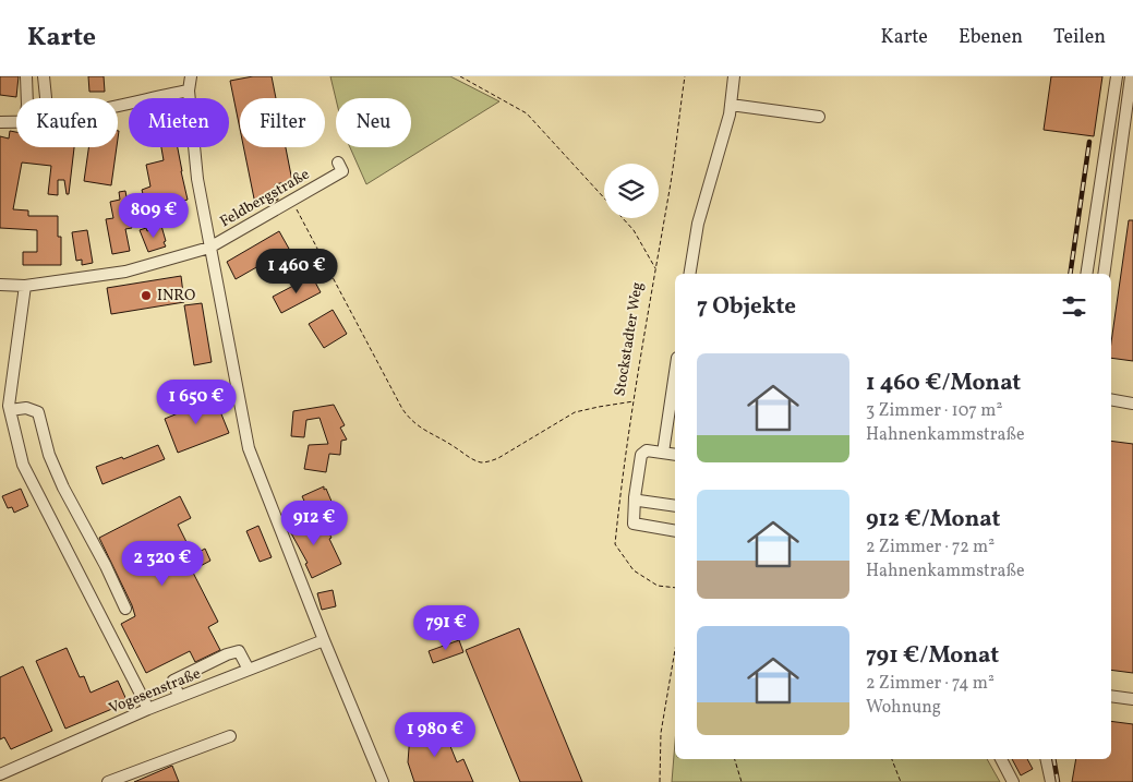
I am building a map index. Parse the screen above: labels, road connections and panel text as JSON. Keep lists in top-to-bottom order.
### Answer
{
  "streets": {
    "street": ["Feldbergstraße", "Vogesenstraße"],
    "path": ["Stockstadter Weg"]
  },
  "places": ["INRO"],
  "page": {
    "header": "Karte",
    "nav": ["Karte", "Ebenen", "Teilen"],
    "chip": [
      "Kaufen",
      "Mieten",
      "Filter",
      "Neu"
    ],
    "price": [
      "809 €",
      "1 460 €",
      "1 650 €",
      "912 €",
      "2 320 €",
      "791 €",
      "1 980 €"
    ],
    "heading": "7 Objekte",
    "list": [
      {
        "name": "1 460 €/Monat",
        "note": "3 Zimmer · 107 m² · Hahnenkammstraße"
      },
      {
        "name": "912 €/Monat",
        "note": "2 Zimmer · 72 m² · Hahnenkammstraße"
      },
      {
        "name": "791 €/Monat",
        "note": "2 Zimmer · 74 m² · Wohnung"
      }
    ]
  }
}
